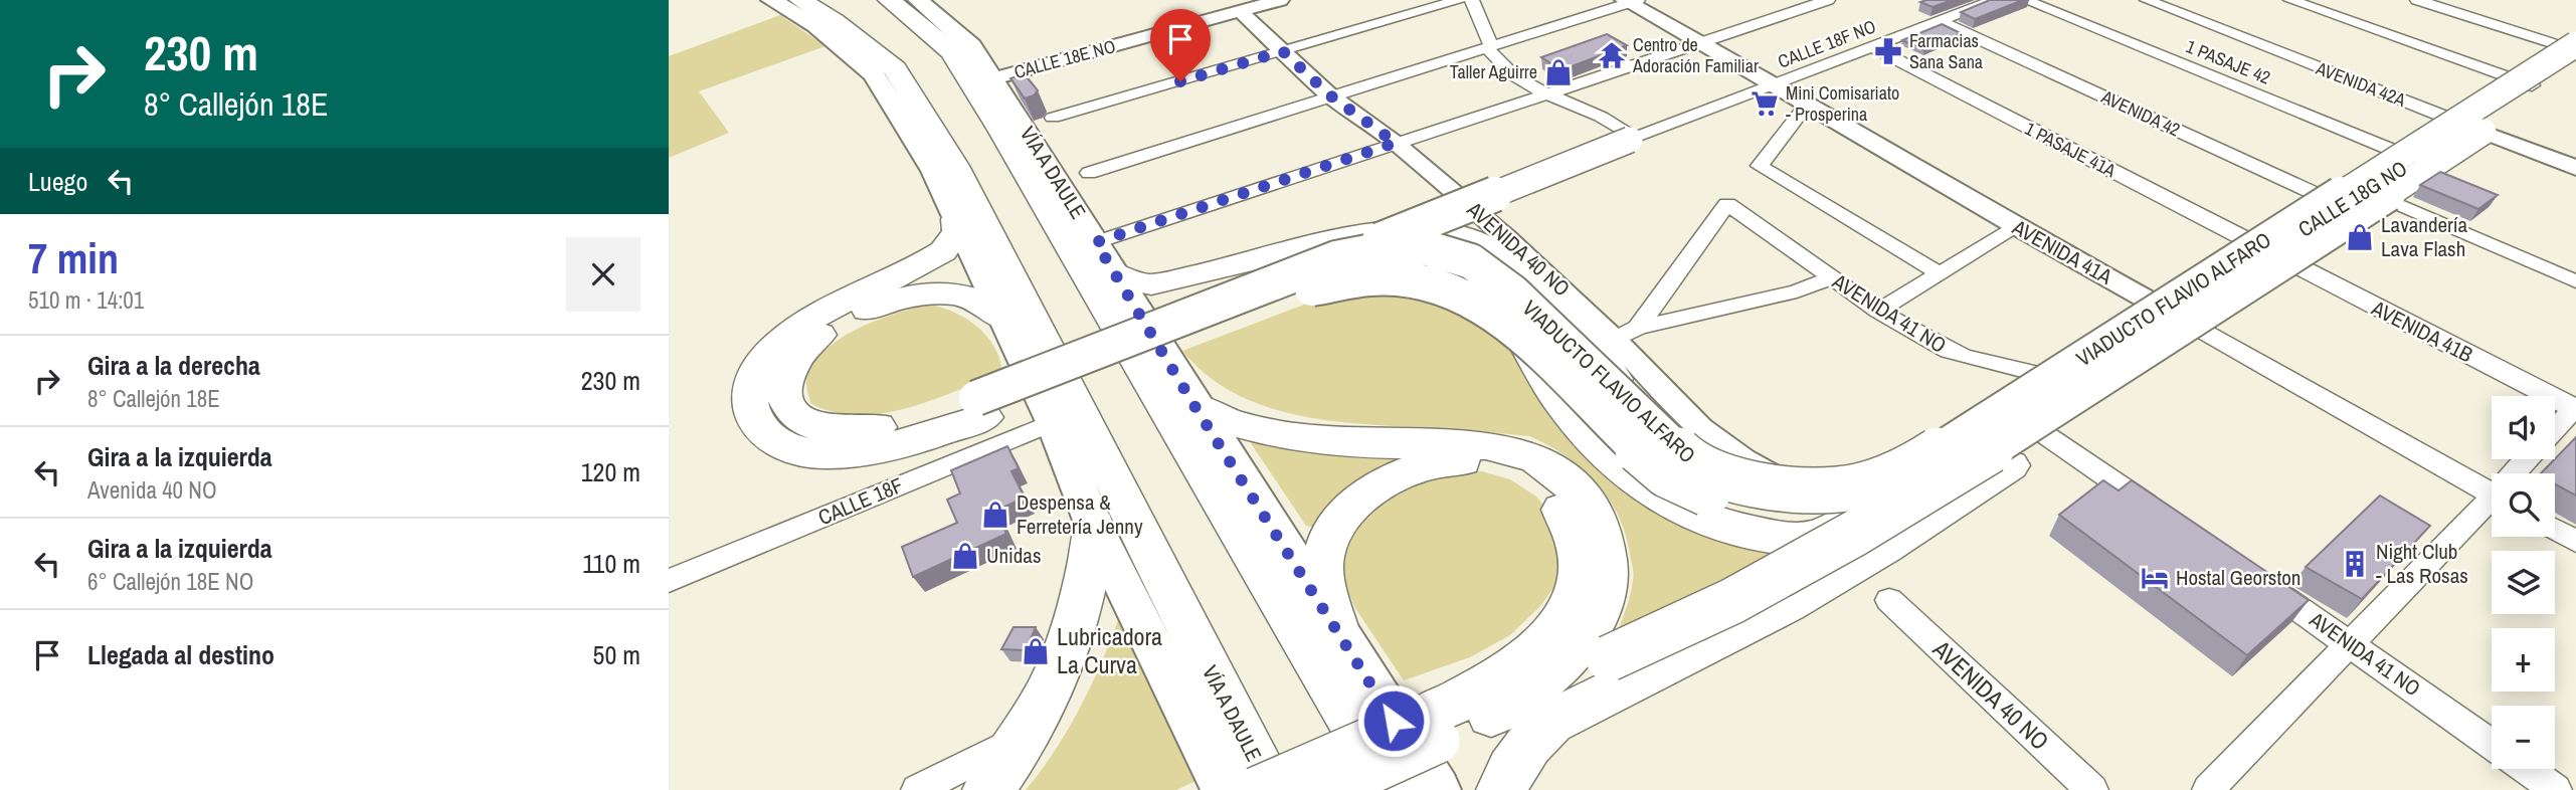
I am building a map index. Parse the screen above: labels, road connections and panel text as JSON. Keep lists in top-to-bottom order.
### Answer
{
  "streets": {
    "main road": ["VÍA A DAULE", "VIADUCTO FLAVIO ALFARO"],
    "street": [
      "CALLE 18F NO",
      "CALLE 18E NO",
      "1 PASAJE 42",
      "AVENIDA 42A",
      "AVENIDA 42",
      "1 PASAJE 41A",
      "CALLE 18G NO",
      "AVENIDA 40 NO",
      "AVENIDA 41A",
      "AVENIDA 41 NO",
      "AVENIDA 41B",
      "CALLE 18F"
    ]
  },
  "crossings": [
    ["CALLE 18F NO", "AVENIDA 42"],
    ["CALLE 18F NO", "1 PASAJE 41A"],
    ["CALLE 18F NO", "AVENIDA 41A"],
    ["CALLE 18E NO", "VÍA A DAULE"],
    ["CALLE 18E NO", "AVENIDA 40 NO"],
    ["1 PASAJE 42", "CALLE 18G NO"],
    ["AVENIDA 42A", "CALLE 18G NO"],
    ["AVENIDA 42", "CALLE 18G NO"],
    ["1 PASAJE 41A", "CALLE 18G NO"],
    ["1 PASAJE 41A", "AVENIDA 41B"],
    ["VÍA A DAULE", "CALLE 18F"],
    ["CALLE 18G NO", "AVENIDA 40 NO"],
    ["CALLE 18G NO", "AVENIDA 41A"],
    ["CALLE 18G NO", "VIADUCTO FLAVIO ALFARO"],
    ["CALLE 18G NO", "AVENIDA 41 NO"],
    ["CALLE 18G NO", "AVENIDA 41B"],
    ["AVENIDA 40 NO", "AVENIDA 41 NO"],
    ["VIADUCTO FLAVIO ALFARO", "AVENIDA 41 NO"]
  ],
  "places": {
    "pharmacy": ["Farmacias Sana Sana"],
    "temple": ["Centro de Adoración Familiar"],
    "shop": [
      "Taller Aguirre",
      "Lavandería Lava Flash",
      "Despensa & Ferretería Jenny",
      "Unidas",
      "Lubricadora La Curva"
    ],
    "supermarket": ["Mini Comisariato - Prosperina"],
    "building": ["Night Club - Las Rosas"],
    "hotel": ["Hostal Georston"]
  },
  "page": {
    "turn": ["230 m", "8° Callejón 18E"],
    "then": "Luego",
    "heading": ["7 min", "510 m · 14:01"],
    "list": [
      {
        "name": "Gira a la derecha",
        "note": "8° Callejón 18E",
        "value": "230 m"
      },
      {
        "name": "Gira a la izquierda",
        "note": "Avenida 40 NO",
        "value": "120 m"
      },
      {
        "name": "Gira a la izquierda",
        "note": "6° Callejón 18E NO",
        "value": "110 m"
      },
      {
        "name": "Llegada al destino",
        "value": "50 m"
      }
    ],
    "map_buttons": ["+", "−"]
  }
}
